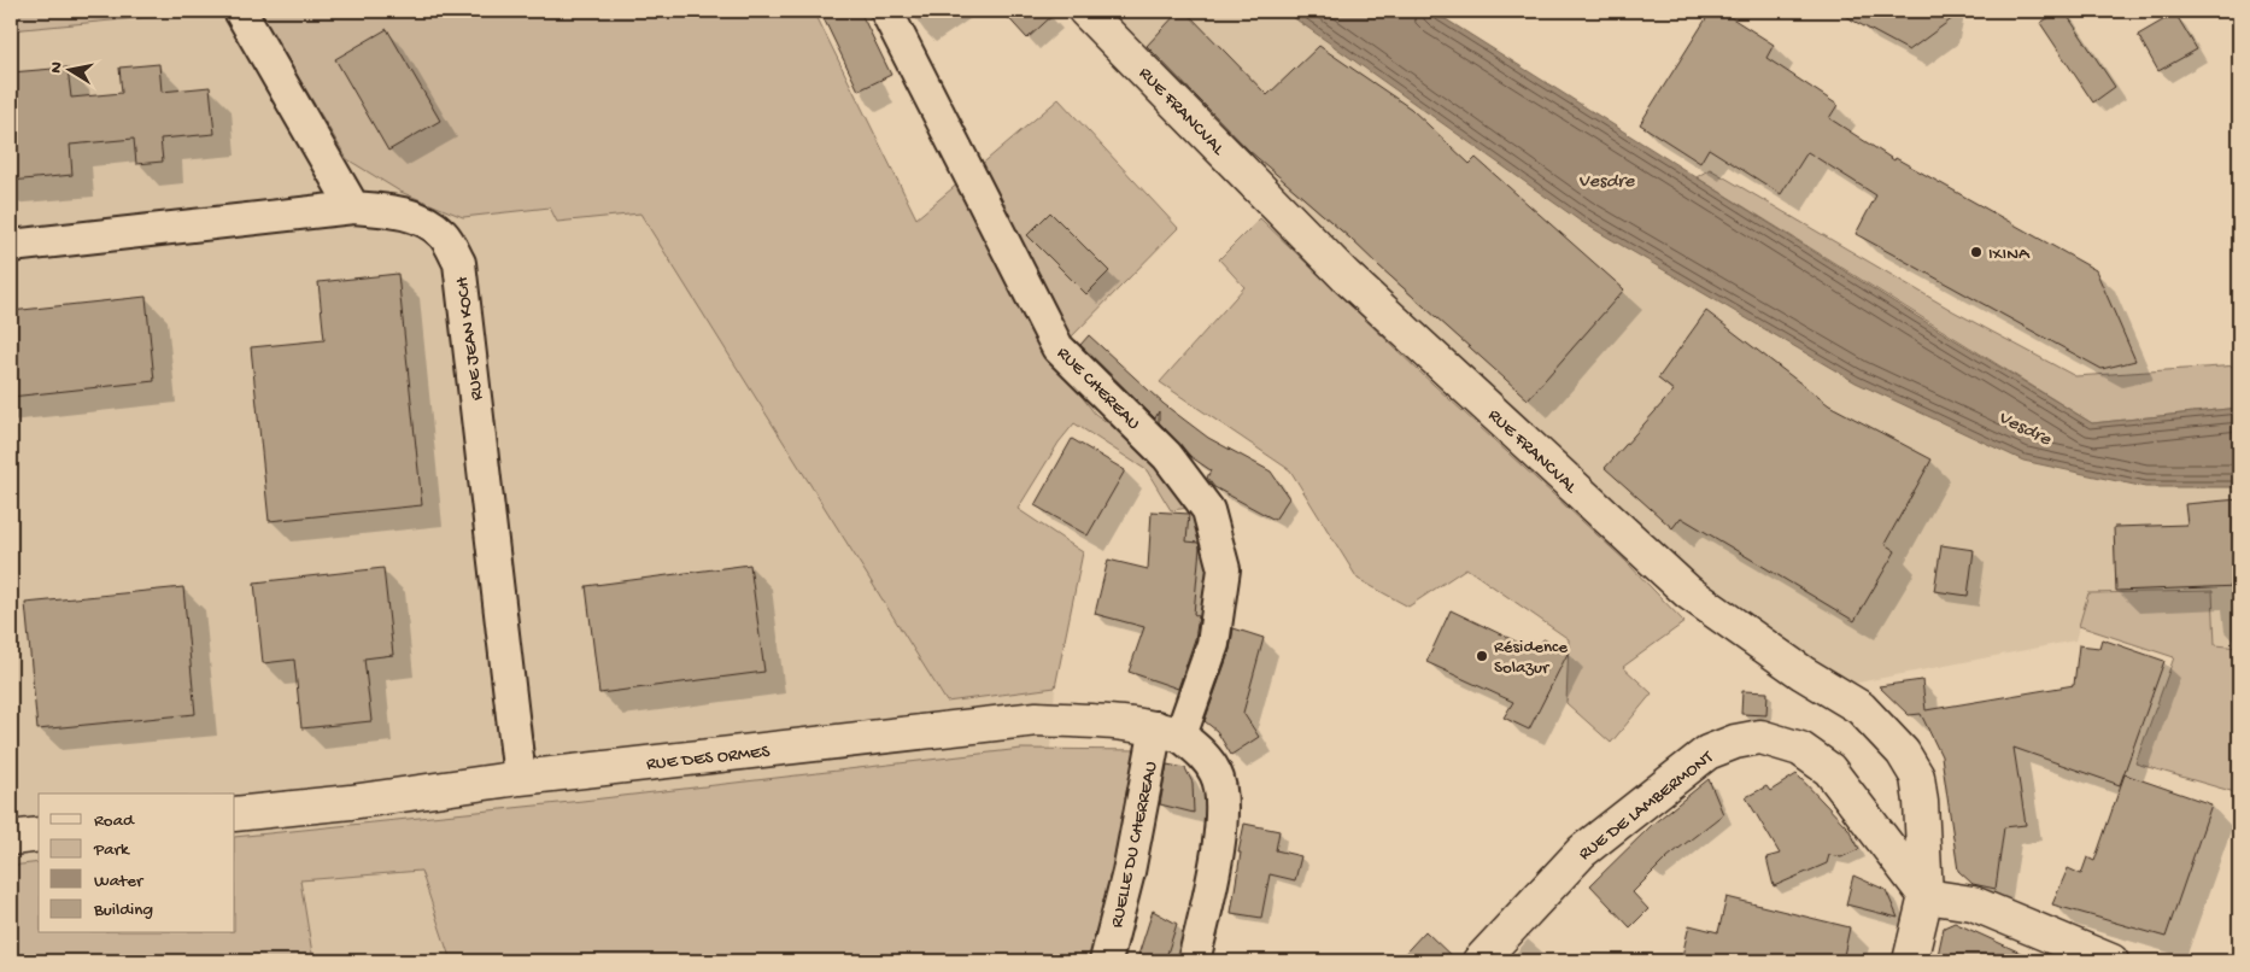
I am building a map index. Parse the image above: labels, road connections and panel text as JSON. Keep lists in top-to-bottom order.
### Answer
{
  "streets": {
    "street": [
      "RUE FRANCVAL",
      "RUE JEAN KOCH",
      "RUE CHEREAU",
      "RUE DES ORMES",
      "RUE DE LAMBERMONT",
      "RUELLE DU CHERREAU"
    ]
  },
  "crossings": [
    ["RUE FRANCVAL", "RUE DE LAMBERMONT"],
    ["RUE JEAN KOCH", "RUE DES ORMES"],
    ["RUE CHEREAU", "RUE DES ORMES"],
    ["RUE CHEREAU", "RUELLE DU CHERREAU"],
    ["RUE DES ORMES", "RUELLE DU CHERREAU"]
  ],
  "water": ["Vesdre"],
  "places": ["IXINA", "Résidence Solazur"],
  "legend": [
    "Road",
    "Park",
    "Water",
    "Building"
  ],
  "north": "left"
}
